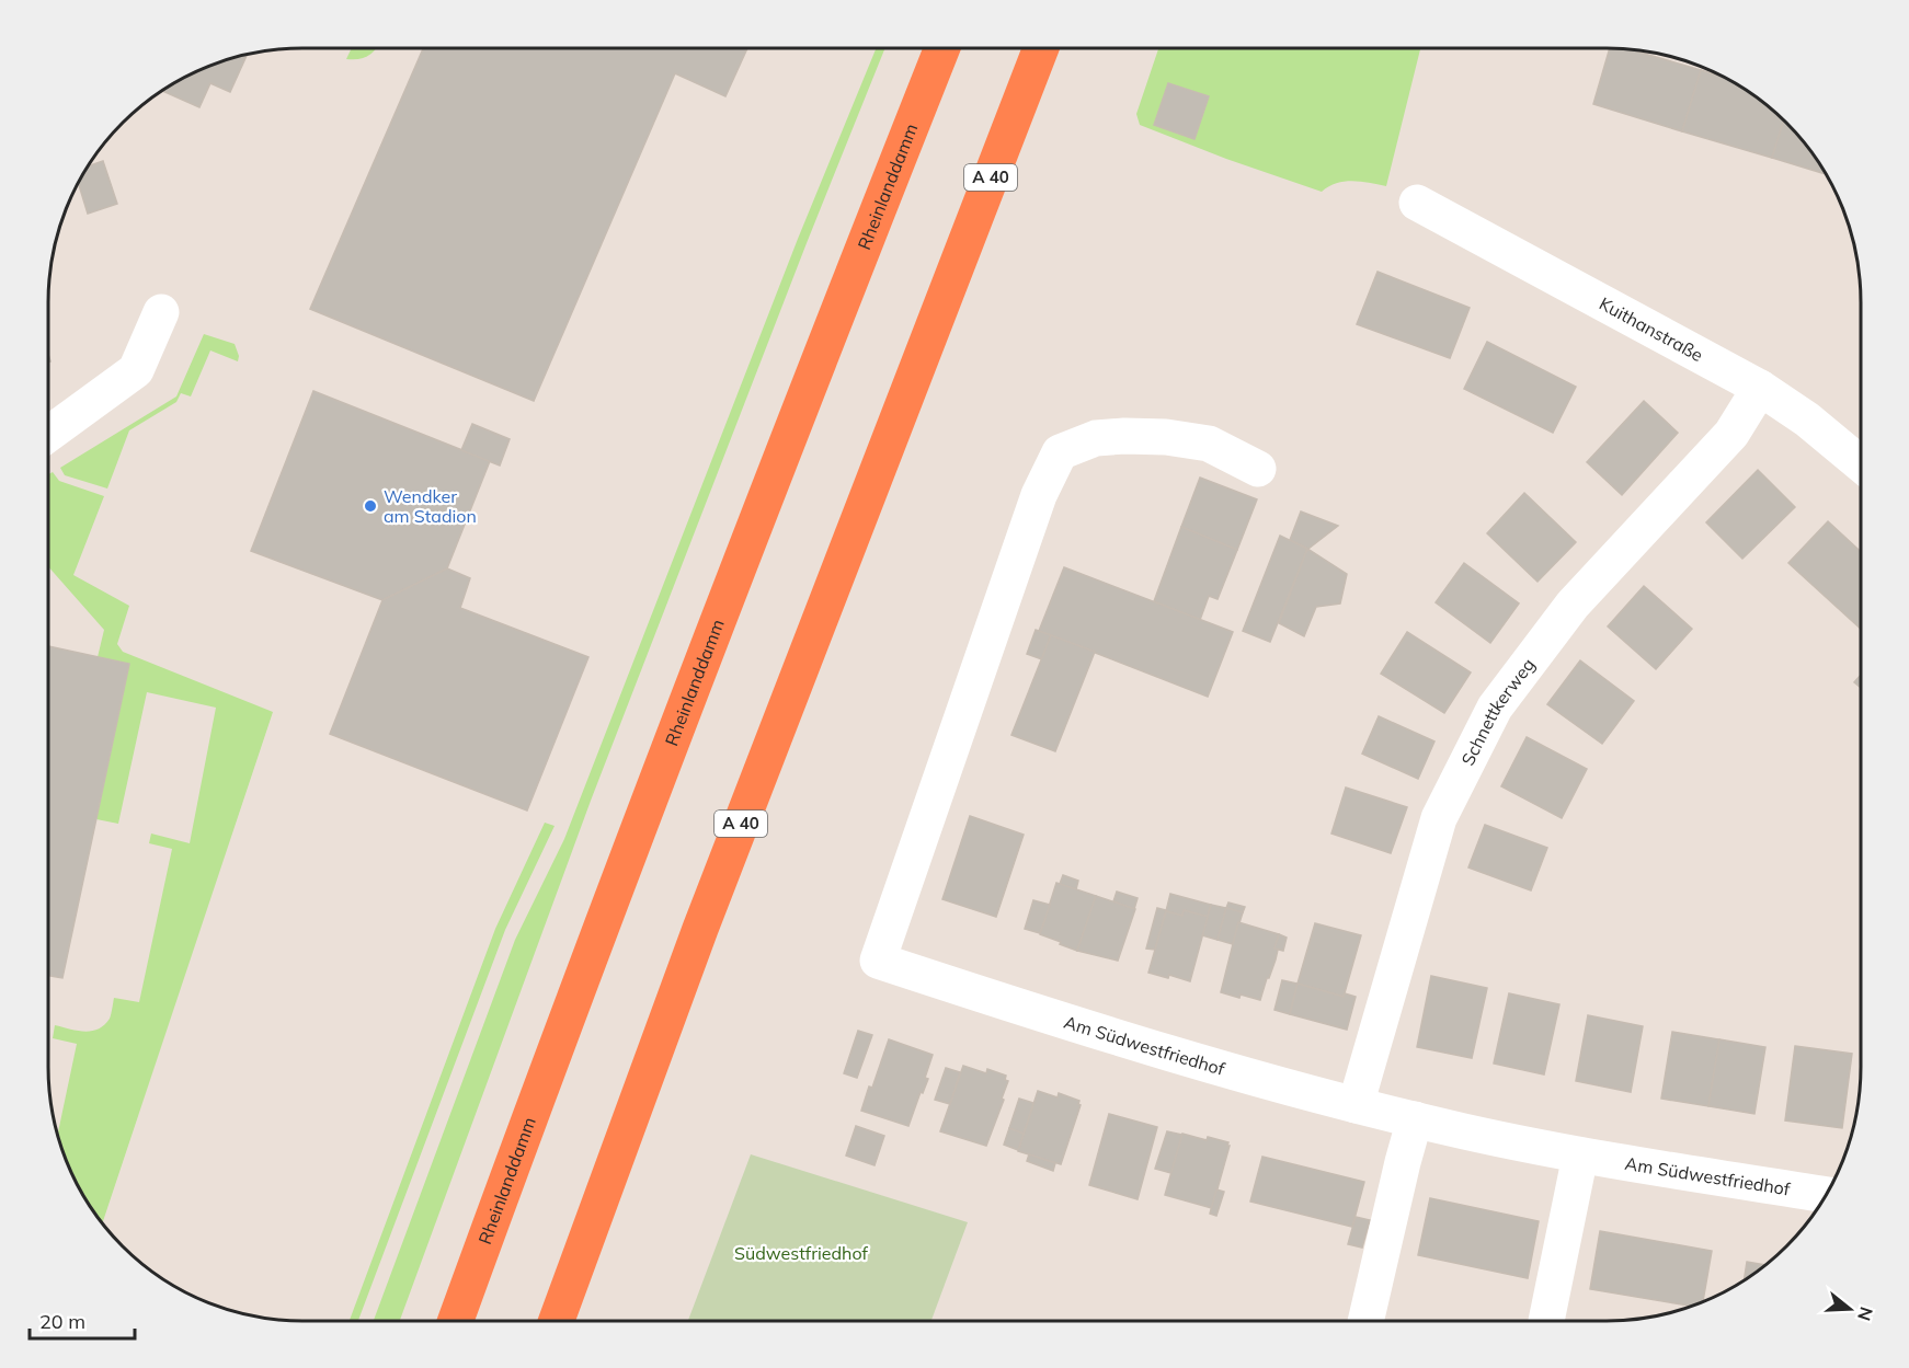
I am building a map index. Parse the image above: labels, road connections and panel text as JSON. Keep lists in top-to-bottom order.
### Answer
{
  "streets": {
    "highway": ["A 40", "Rheinlanddamm"],
    "street": ["Kuithanstraße", "Schnettkerweg", "Am Südwestfriedhof"]
  },
  "crossings": [
    ["Kuithanstraße", "Schnettkerweg"],
    ["Schnettkerweg", "Am Südwestfriedhof"]
  ],
  "parks": ["Südwestfriedhof"],
  "places": ["Wendker am Stadion"],
  "scale_bar": "20 m",
  "north": "right"
}
